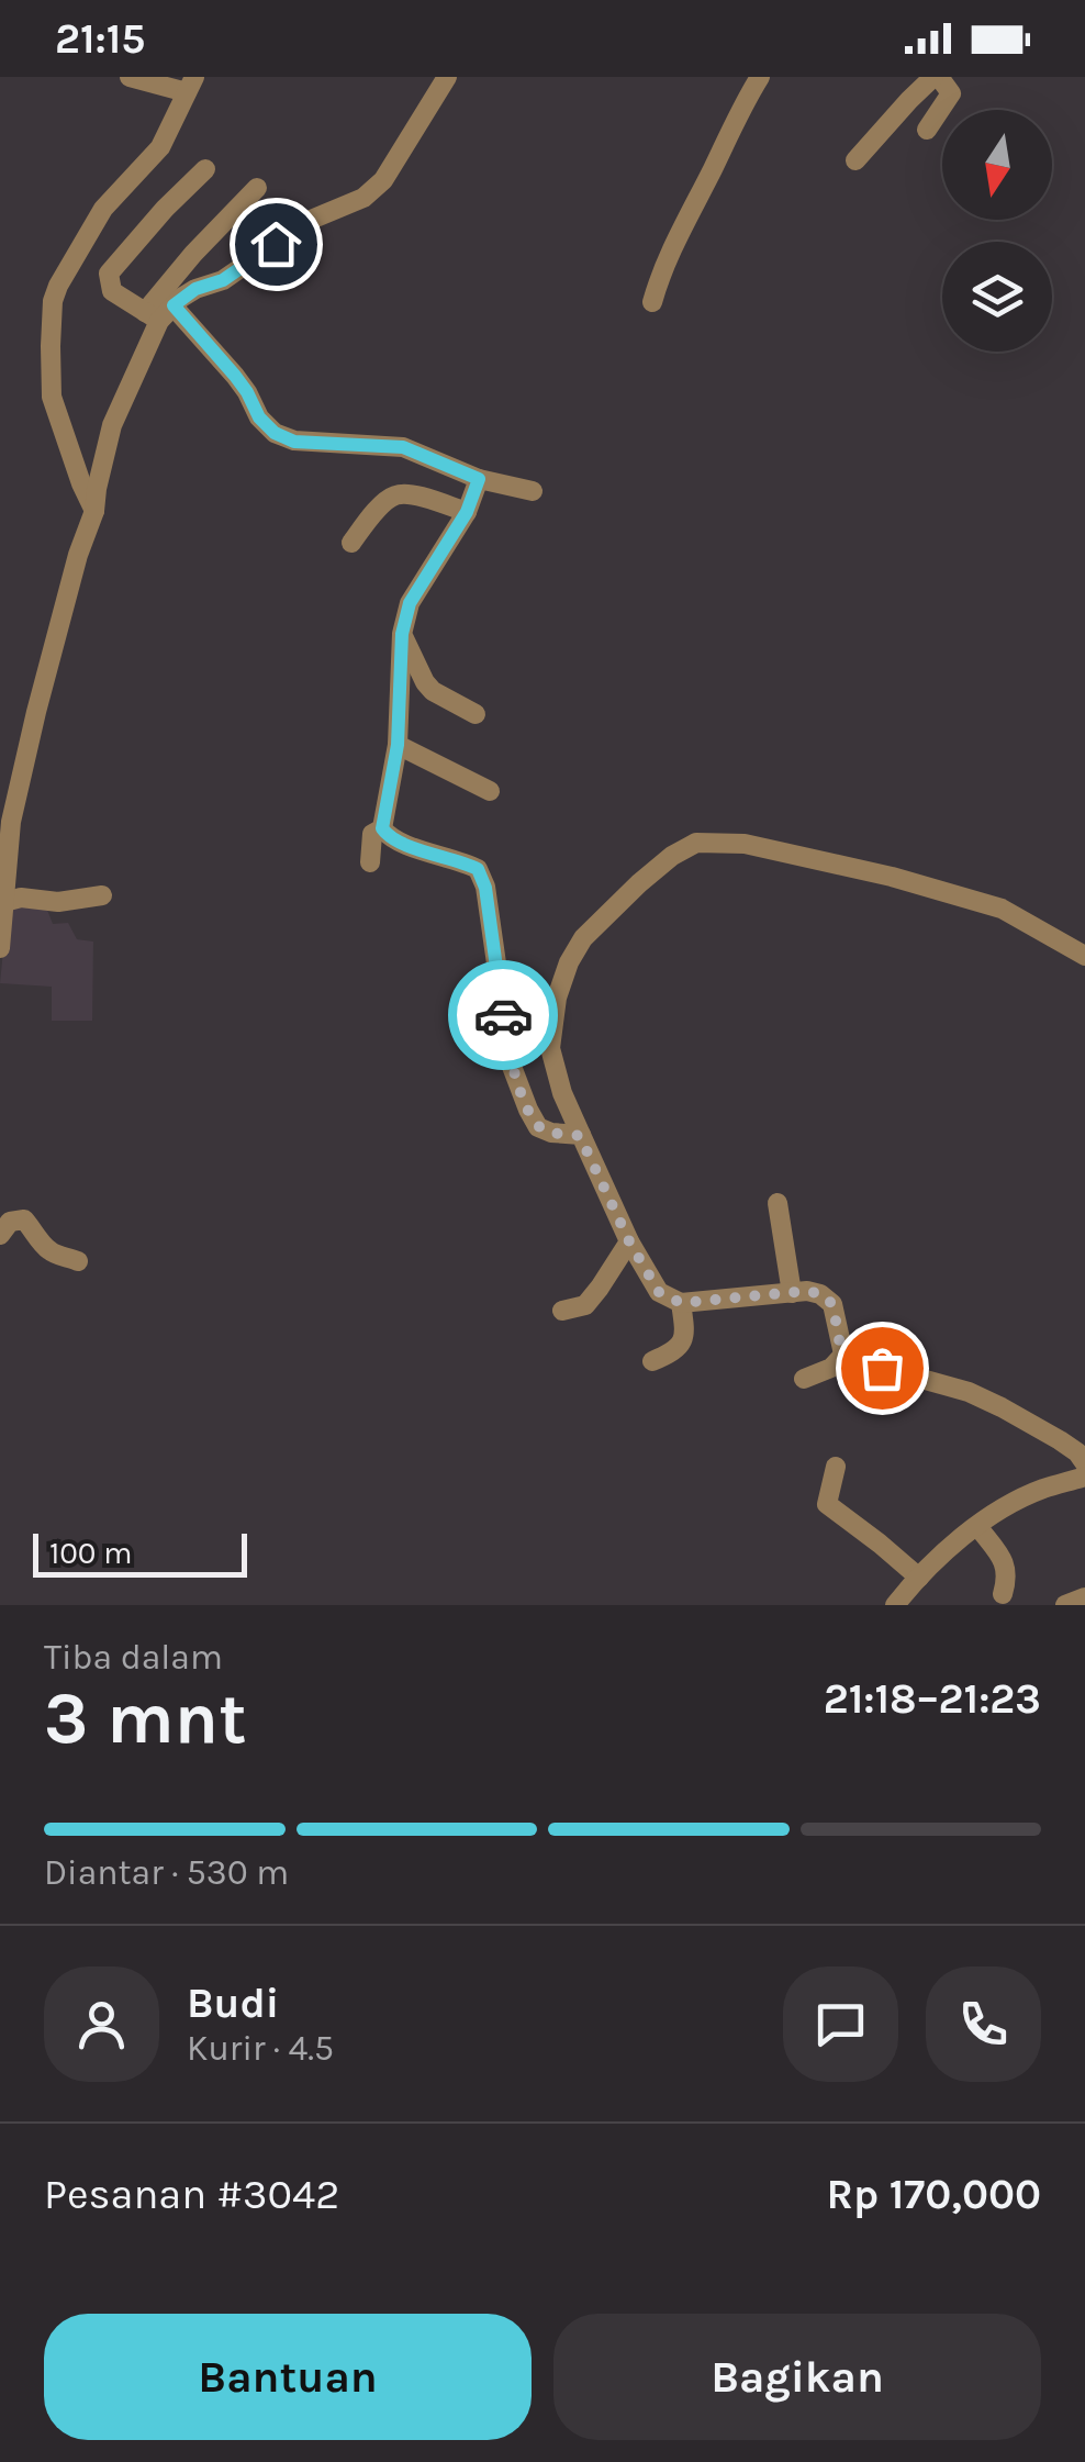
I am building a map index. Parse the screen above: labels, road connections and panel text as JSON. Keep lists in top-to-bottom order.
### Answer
{
  "scale_bar": "100 m",
  "north": "bottom",
  "page": {
    "status": "21:15",
    "scale": "100 m",
    "heading": ["3 mnt", "Tiba dalam", "21:18–21:23"],
    "panel": [
      "Budi",
      "Kurir · 4.5",
      "Pesanan #3042",
      "Rp 170,000"
    ],
    "bar": "Diantar · 530 m",
    "buttons": ["Bantuan", "Bagikan"]
  }
}
